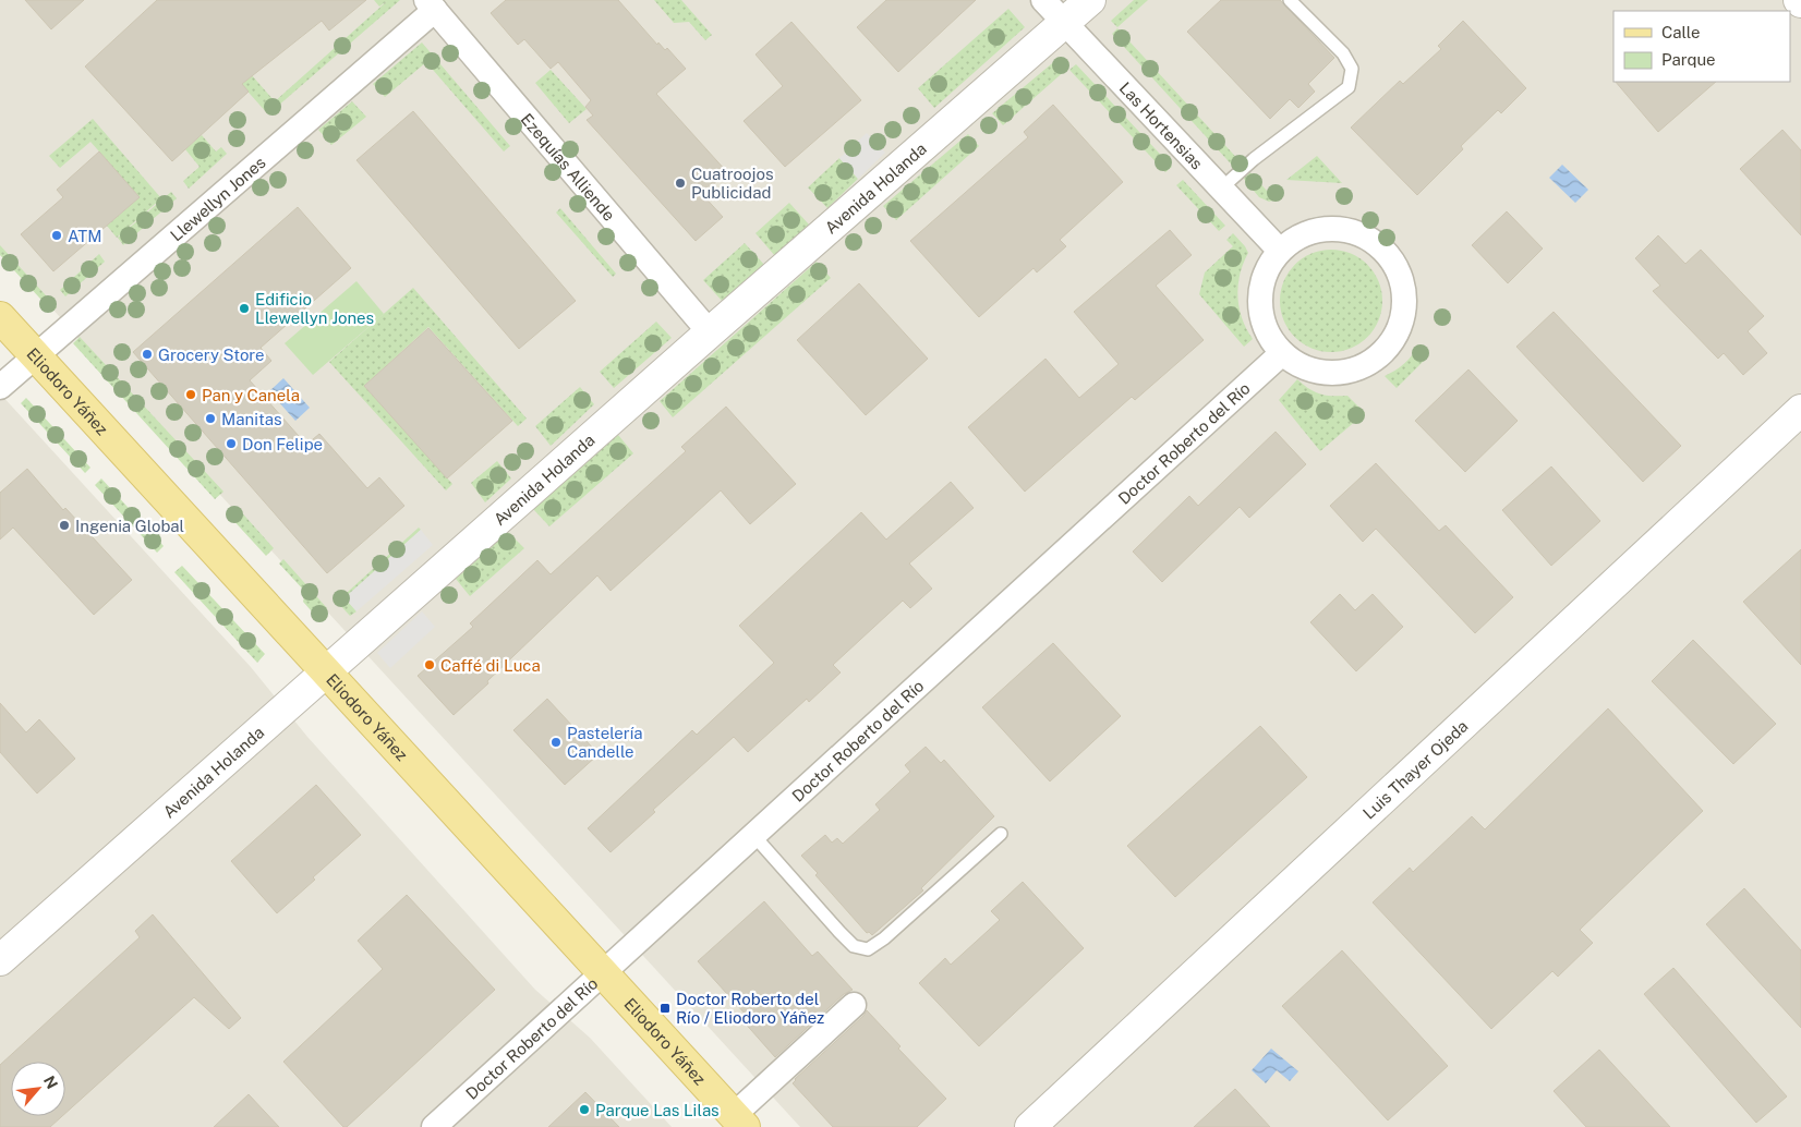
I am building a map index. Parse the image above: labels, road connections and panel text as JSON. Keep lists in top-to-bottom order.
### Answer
{
  "streets": {
    "main road": ["Eliodoro Yáñez"],
    "street": [
      "Las Hortensias",
      "Ezequías Alliende",
      "Avenida Holanda",
      "Llewellyn Jones",
      "Doctor Roberto del Río",
      "Luis Thayer Ojeda"
    ]
  },
  "crossings": [
    ["Las Hortensias", "Avenida Holanda"],
    ["Las Hortensias", "Doctor Roberto del Río"],
    ["Ezequías Alliende", "Avenida Holanda"],
    ["Ezequías Alliende", "Llewellyn Jones"],
    ["Avenida Holanda", "Eliodoro Yáñez"],
    ["Llewellyn Jones", "Eliodoro Yáñez"],
    ["Eliodoro Yáñez", "Doctor Roberto del Río"]
  ],
  "places": {
    "other": [
      "Cuatroojos Publicidad",
      "ATM",
      "Edificio Llewellyn Jones",
      "Grocery Store",
      "Pan y Canela",
      "Manitas",
      "Don Felipe",
      "Ingenia Global",
      "Caffé di Luca",
      "Pastelería Candelle",
      "Parque Las Lilas"
    ],
    "transit": ["Doctor Roberto del Río / Eliodoro Yáñez"]
  },
  "legend": ["Calle", "Parque"],
  "north": "top right"
}
